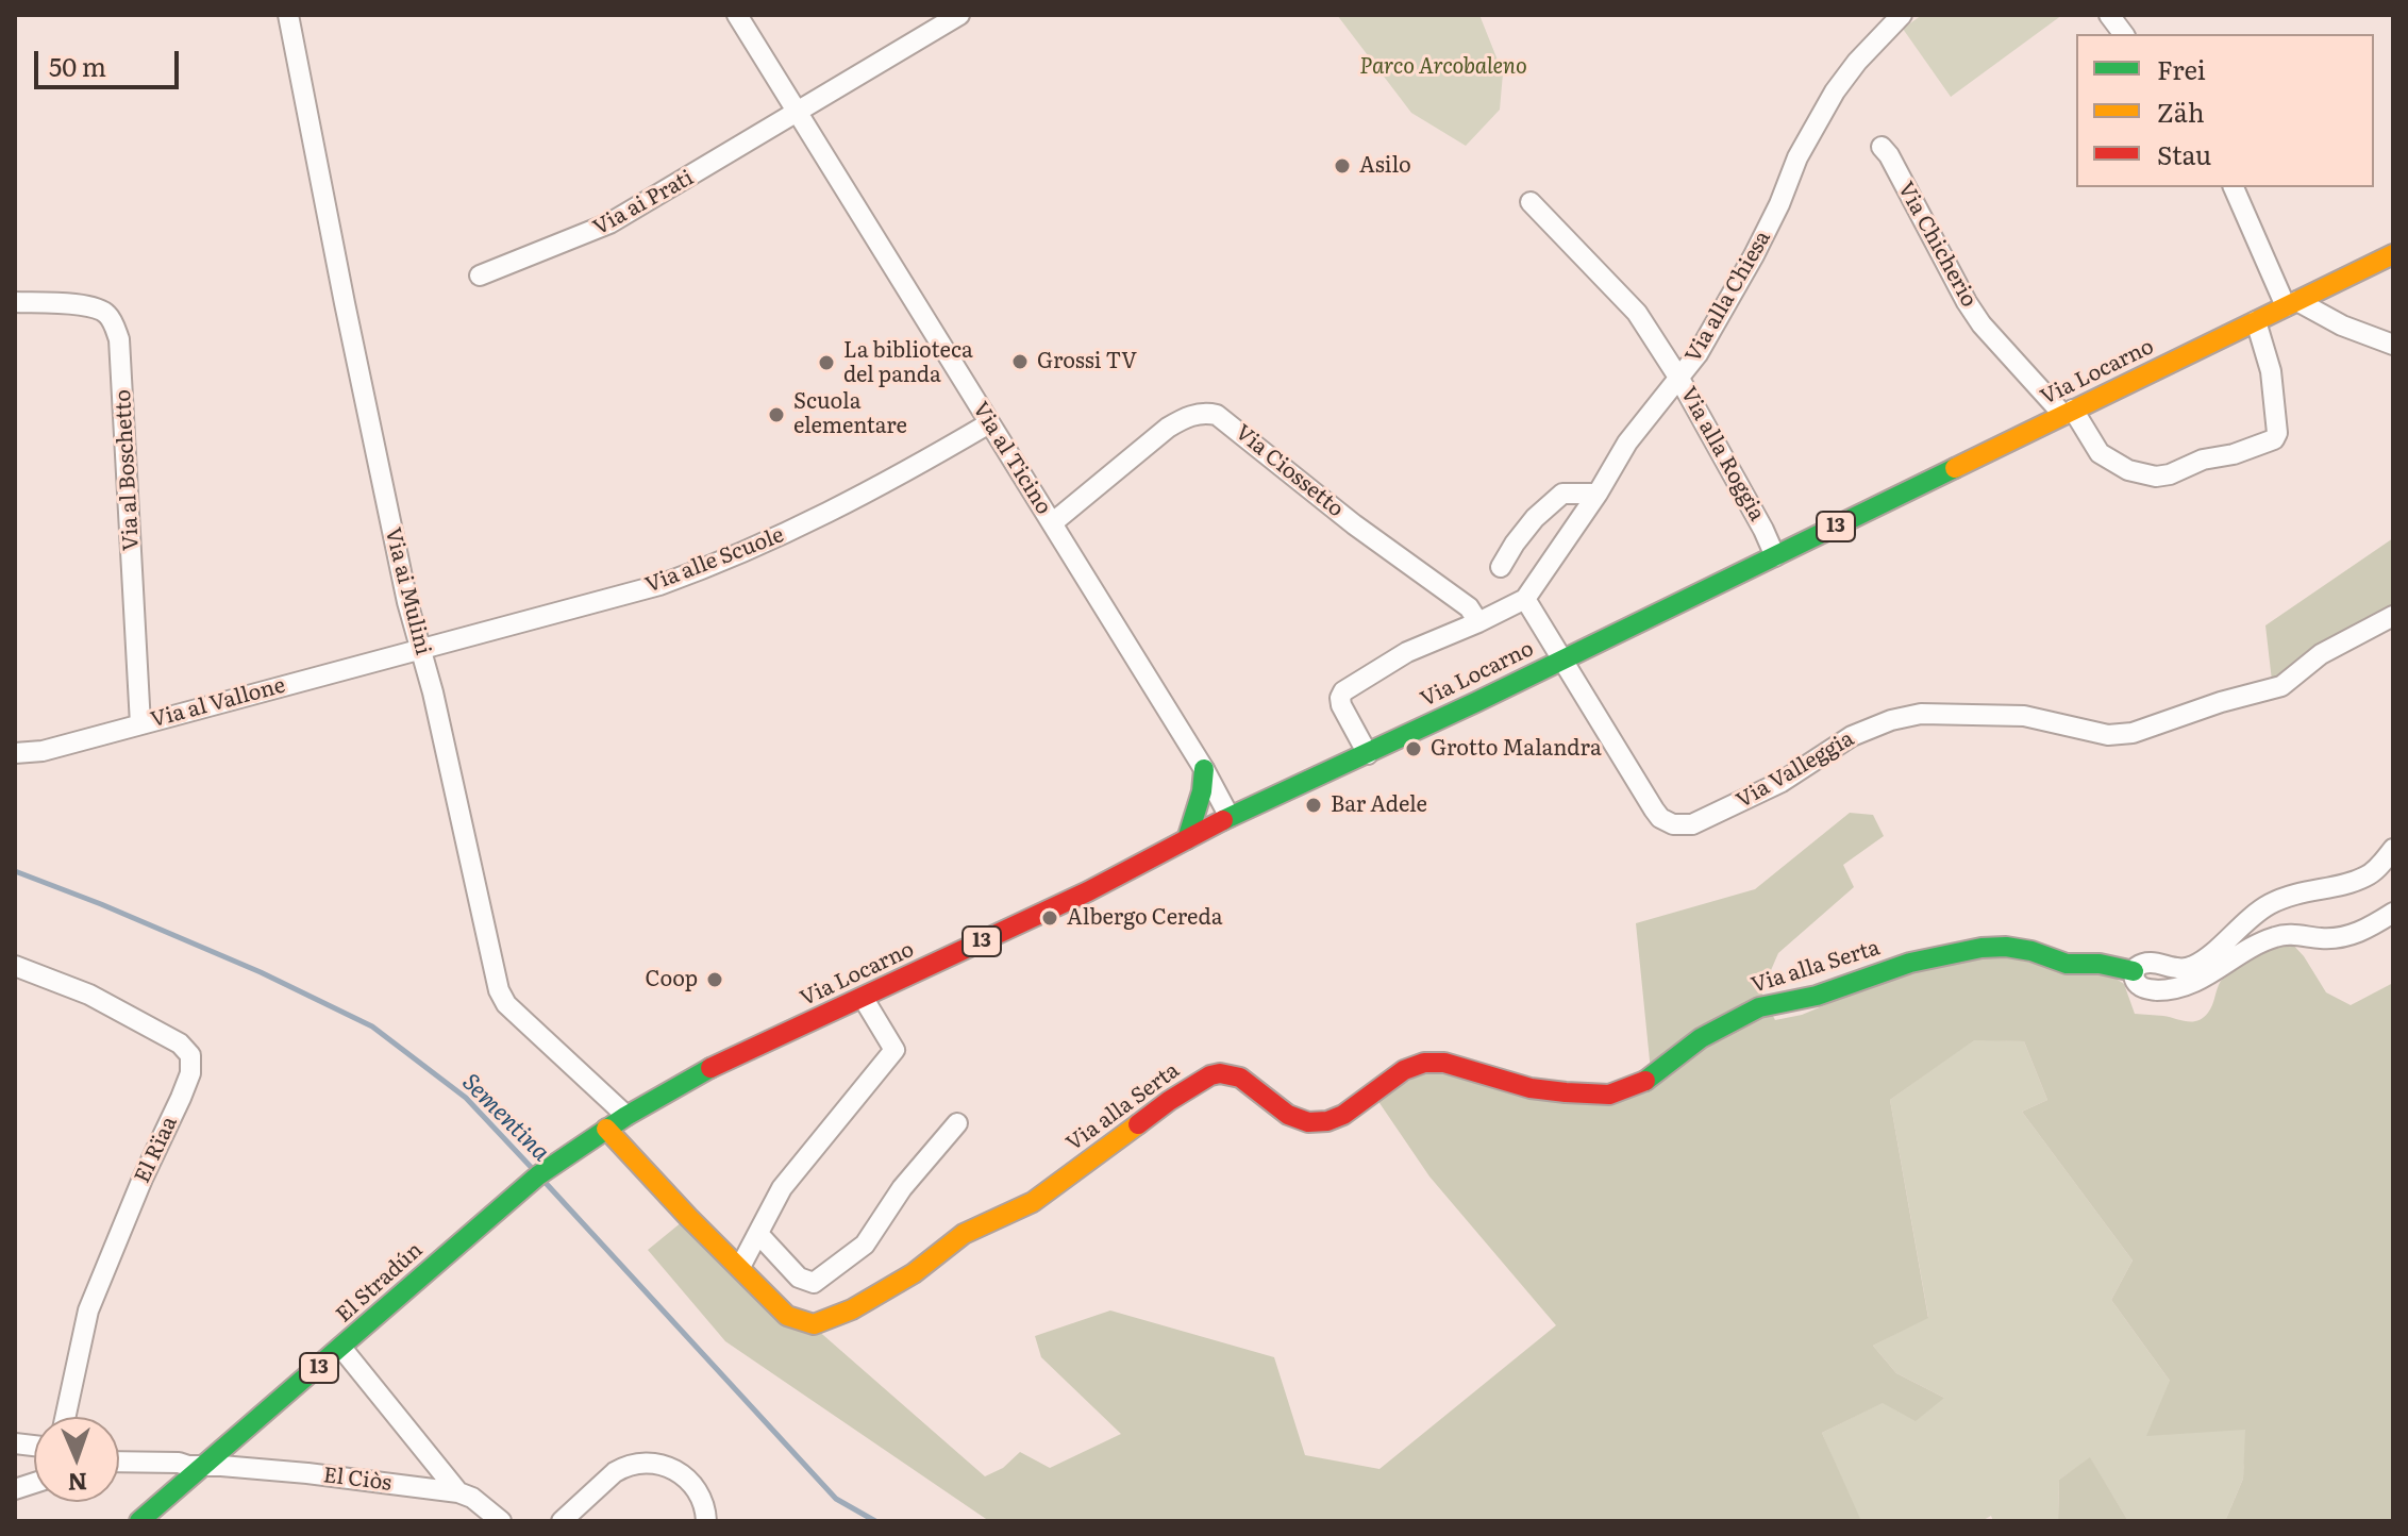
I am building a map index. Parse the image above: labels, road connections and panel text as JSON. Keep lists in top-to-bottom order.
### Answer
{
  "streets": {
    "main road": [
      "Via Locarno",
      "13",
      "Via alla Serta",
      "El Stradún"
    ],
    "street": [
      "Via ai Prati",
      "Via Chicherio",
      "Via alla Chiesa",
      "Via alla Roggia",
      "Via al Ticino",
      "Via al Boschetto",
      "Via Ciossetto",
      "Via alle Scuole",
      "Via ai Mulini",
      "Via al Vallone",
      "Via Valleggia",
      "El Rïaa",
      "El Ciòs"
    ]
  },
  "crossings": [
    ["Via ai Prati", "Via al Ticino"],
    ["Via Chicherio", "Via Locarno"],
    ["Via alla Chiesa", "Via alla Roggia"],
    ["Via Locarno", "Via alla Roggia"],
    ["Via Locarno", "Via al Ticino"],
    ["Via Locarno", "Via ai Mulini"],
    ["Via Locarno", "Via Valleggia"],
    ["Via Locarno", "Via alla Serta"],
    ["Via Locarno", "El Stradún"],
    ["Via al Ticino", "Via Ciossetto"],
    ["Via al Ticino", "Via alle Scuole"],
    ["Via al Boschetto", "Via al Vallone"],
    ["Via alle Scuole", "Via ai Mulini"],
    ["Via alle Scuole", "Via al Vallone"],
    ["Via ai Mulini", "Via al Vallone"],
    ["El Stradún", "El Ciòs"]
  ],
  "water": ["Sementina"],
  "parks": ["Parco Arcobaleno"],
  "places": [
    "Asilo",
    "Grossi TV",
    "La biblioteca del panda",
    "Scuola elementare",
    "Grotto Malandra",
    "Bar Adele",
    "Albergo Cereda",
    "Coop"
  ],
  "legend": ["Frei", "Zäh", "Stau"],
  "scale_bar": "50 m",
  "north": "bottom"
}
